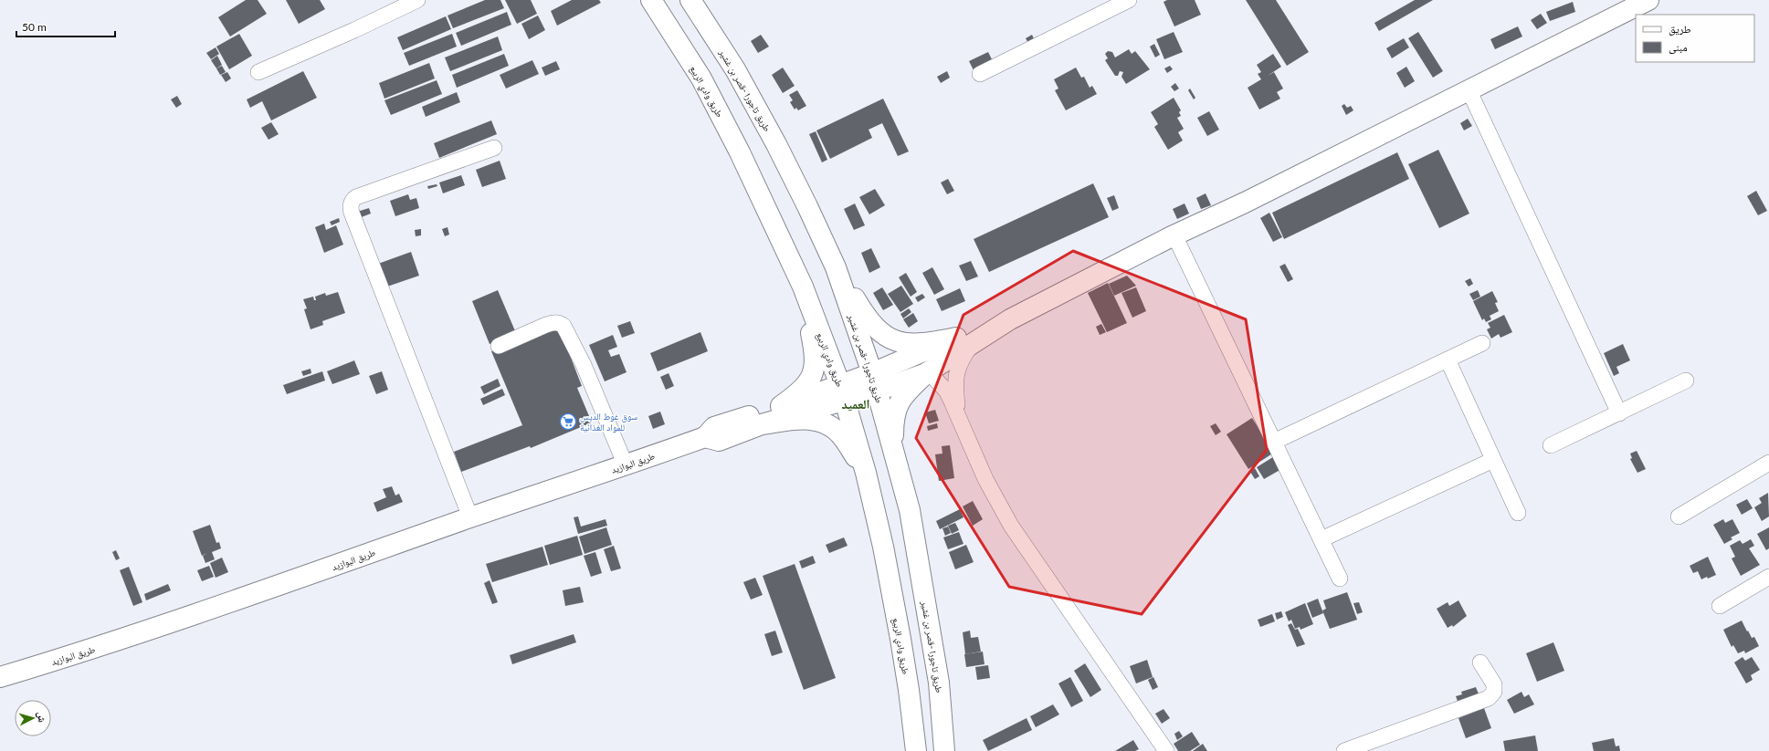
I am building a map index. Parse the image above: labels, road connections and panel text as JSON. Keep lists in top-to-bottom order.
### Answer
{
  "streets": {
    "main road": ["طريق تاجورا -قصر بن غشير", "طريق وادي الربيع", "طريق البوازيد"]
  },
  "districts": ["العميد"],
  "places": {
    "supermarket": ["سوق غوط الديس للمواد الغذائية"]
  },
  "legend": ["طريق", "مبنى"],
  "scale_bar": "50 m",
  "north": "right"
}
